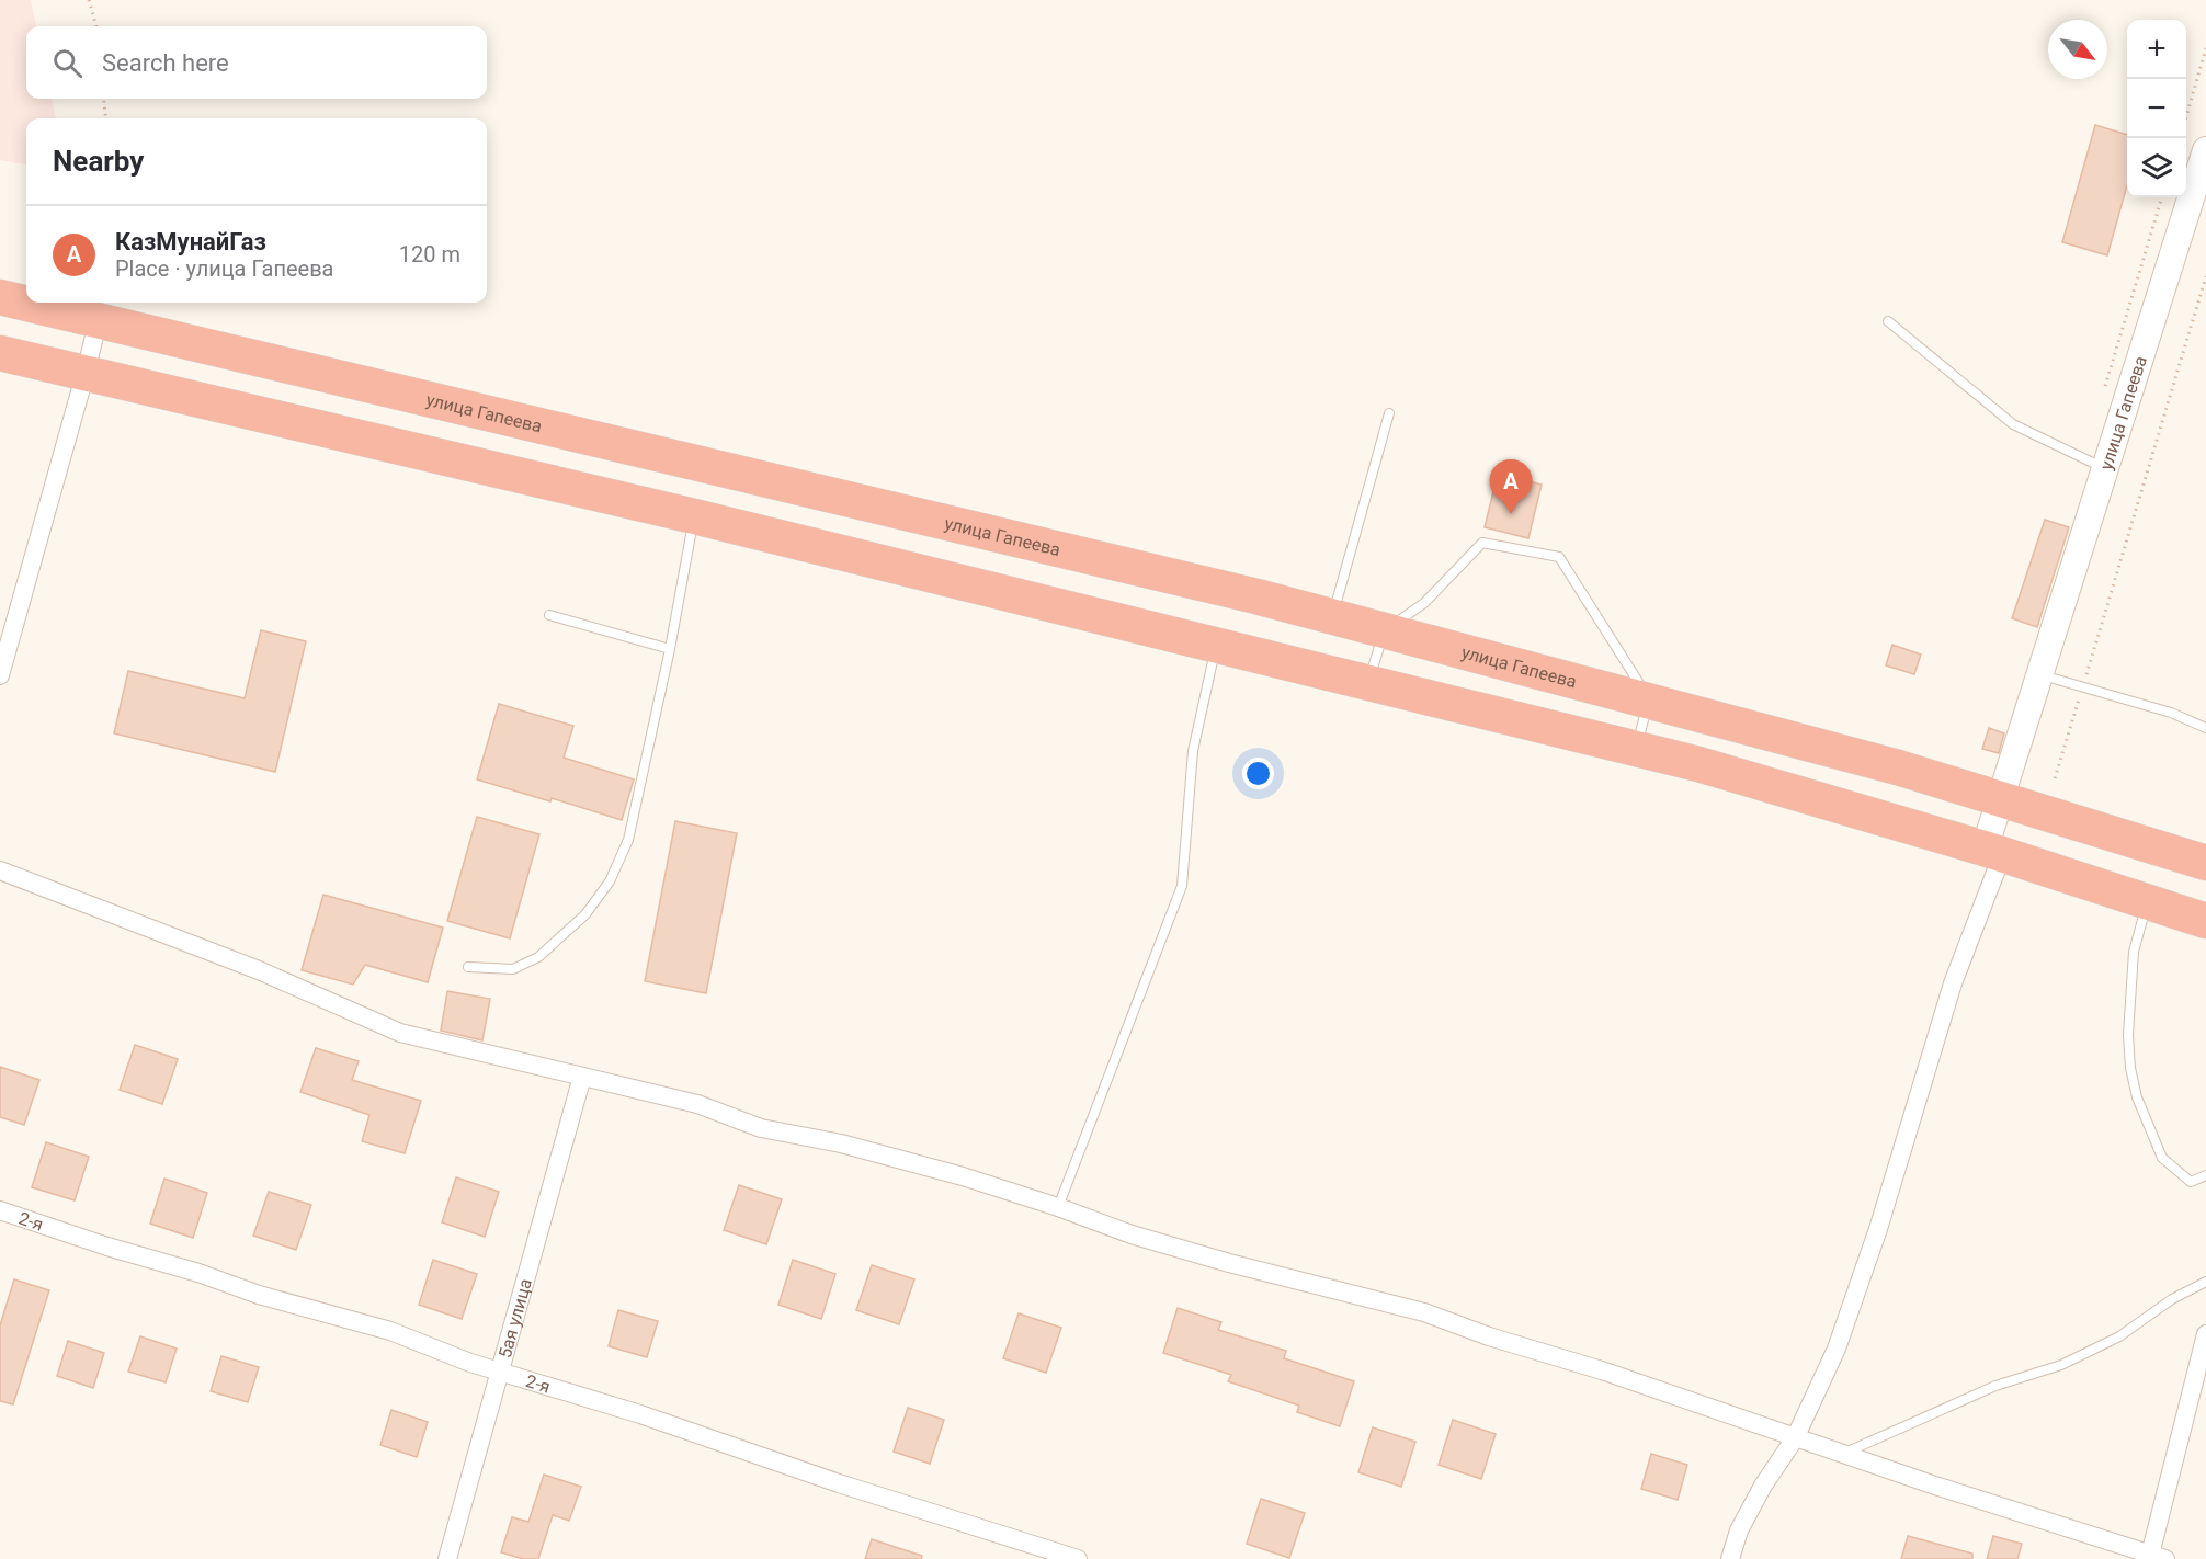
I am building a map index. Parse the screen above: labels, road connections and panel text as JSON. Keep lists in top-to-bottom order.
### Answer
{
  "streets": {
    "highway": ["улица Гапеева"],
    "street": ["2-я", "5ая улица"]
  },
  "crossings": [
    ["2-я", "5ая улица"]
  ],
  "north": "bottom right",
  "page": {
    "map_buttons": ["+", "−"],
    "search": "Search here",
    "heading": "Nearby",
    "list": [
      {
        "mark": "A",
        "name": "КазМунайГаз",
        "note": "Place · улица Гапеева",
        "value": "120 m"
      }
    ],
    "pins": "A"
  }
}
